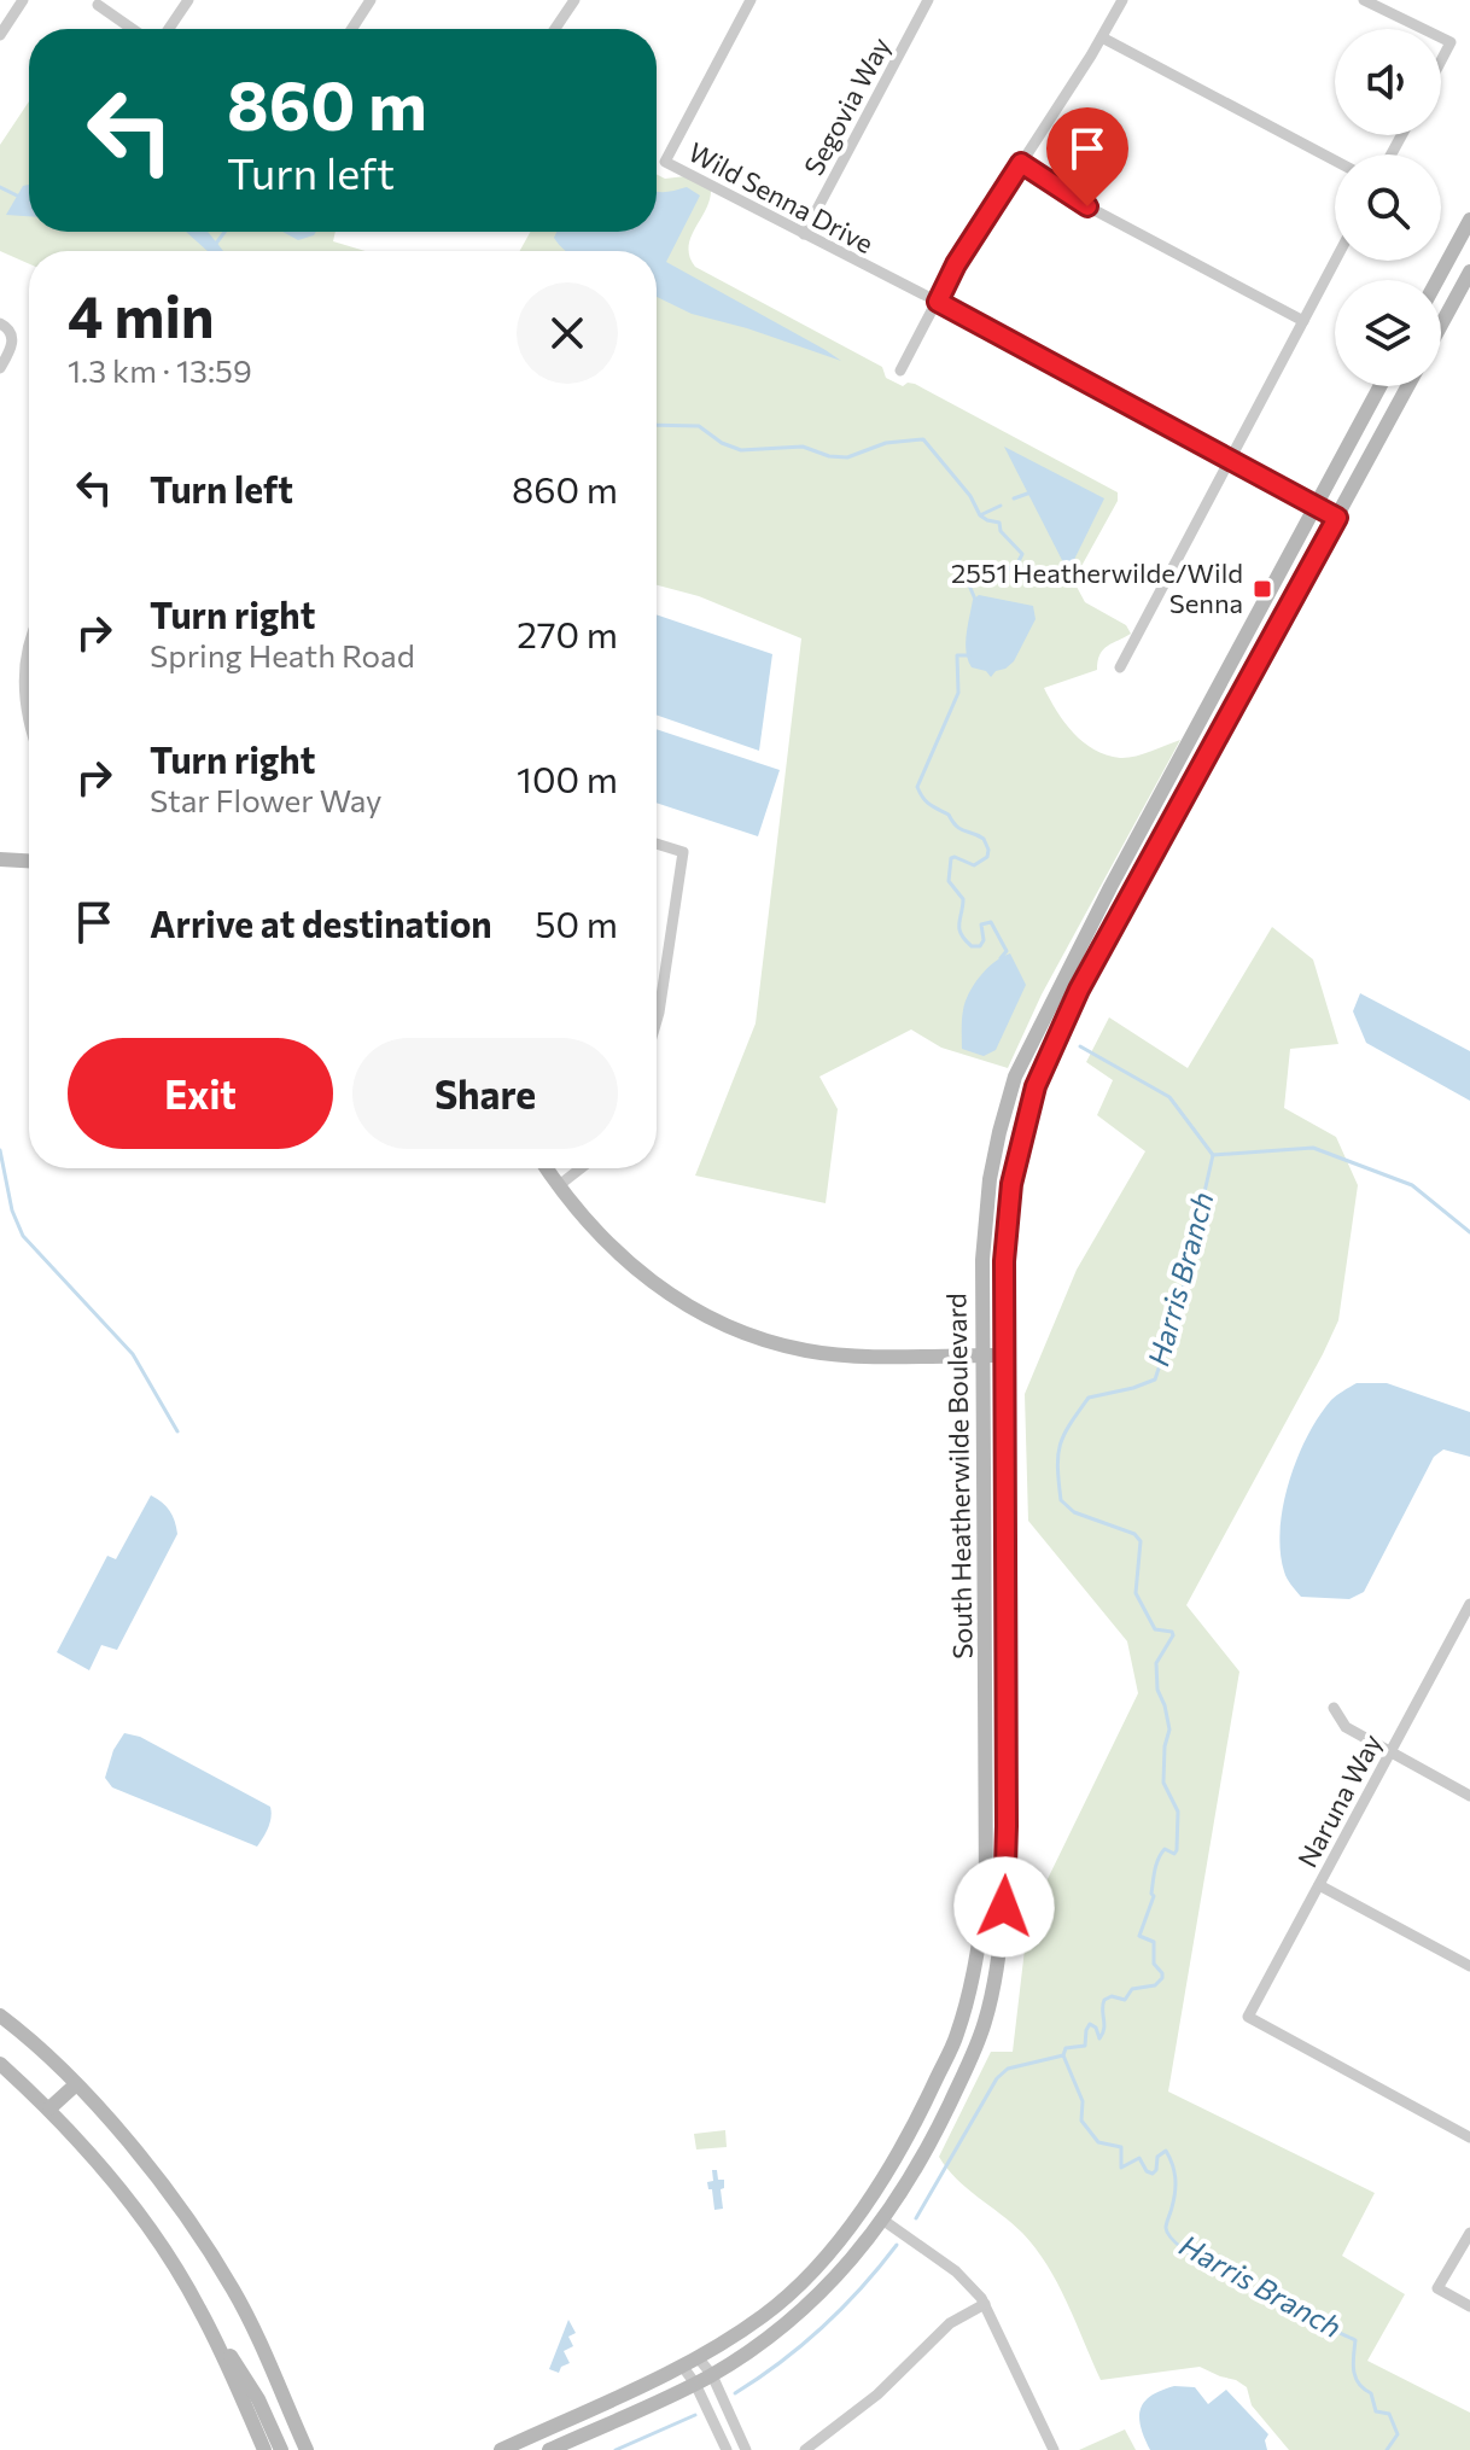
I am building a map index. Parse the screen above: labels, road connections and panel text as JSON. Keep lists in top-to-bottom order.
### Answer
{
  "streets": {
    "main road": ["South Heatherwilde Boulevard"],
    "street": ["Segovia Way", "Wild Senna Drive", "Naruna Way"]
  },
  "crossings": [
    ["Segovia Way", "Wild Senna Drive"],
    ["Wild Senna Drive", "South Heatherwilde Boulevard"]
  ],
  "water": ["Harris Branch"],
  "places": {
    "transit": ["2551 Heatherwilde/Wild Senna"]
  },
  "page": {
    "turn": ["860 m", "Turn left"],
    "heading": ["4 min", "1.3 km · 13:59"],
    "list": [
      {
        "name": "Turn left",
        "value": "860 m"
      },
      {
        "name": "Turn right",
        "note": "Spring Heath Road",
        "value": "270 m"
      },
      {
        "name": "Turn right",
        "note": "Star Flower Way",
        "value": "100 m"
      },
      {
        "name": "Arrive at destination",
        "value": "50 m"
      }
    ],
    "buttons": ["Exit", "Share"]
  }
}
